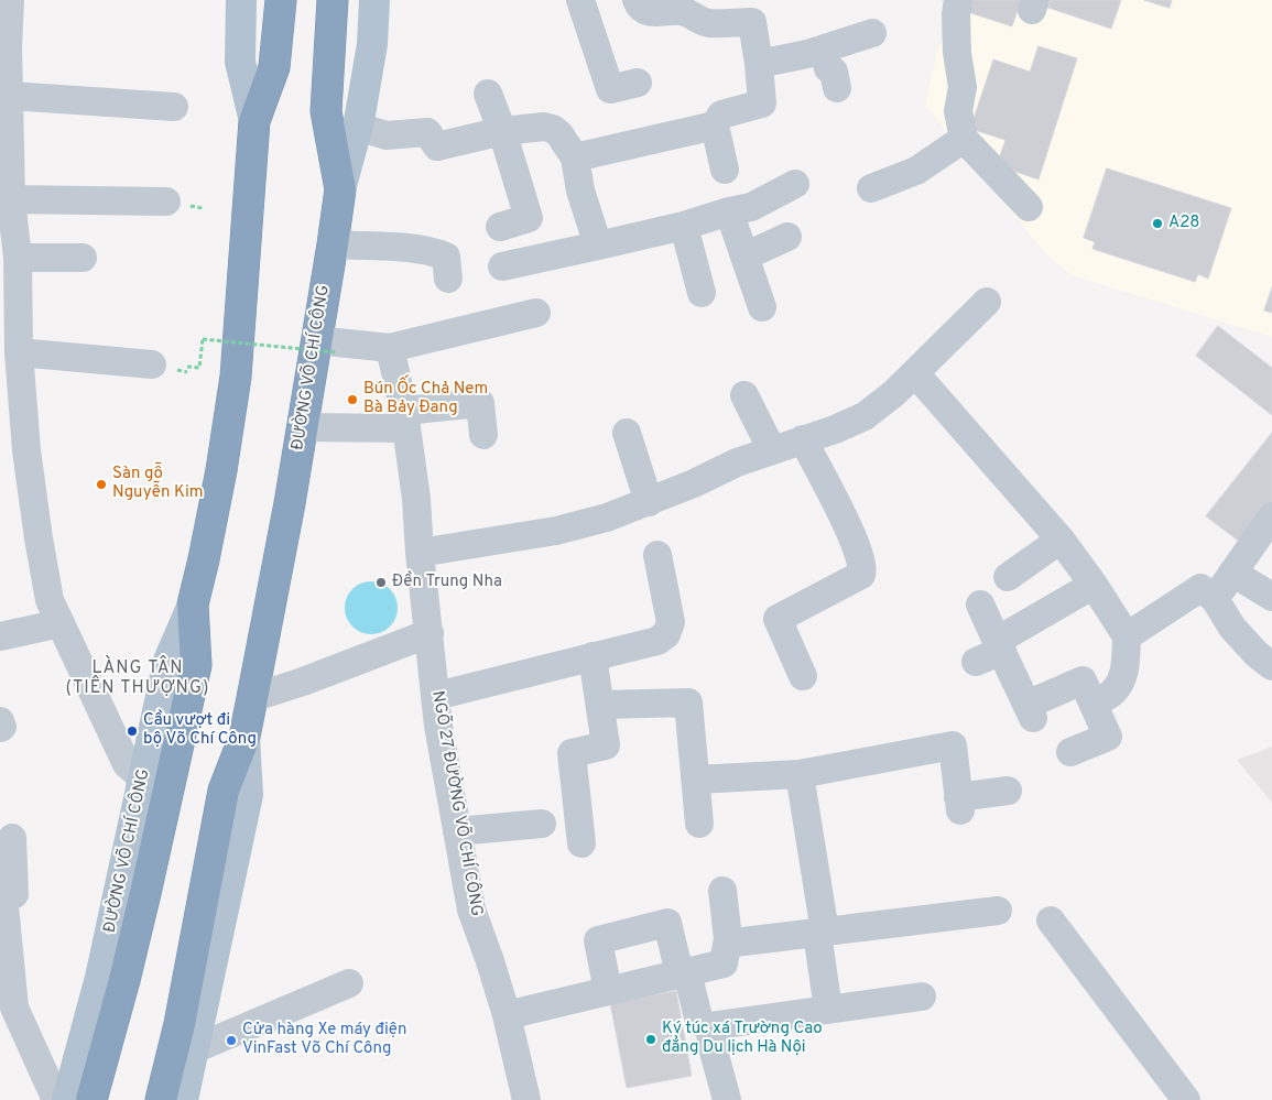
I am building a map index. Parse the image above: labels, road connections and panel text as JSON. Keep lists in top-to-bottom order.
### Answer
{
  "streets": {
    "highway": ["ĐƯỜNG VÕ CHÍ CÔNG"],
    "lane": ["NGÕ 27 ĐƯỜNG VÕ CHÍ CÔNG"]
  },
  "districts": ["LÀNG TÂN (TIÊN THƯỢNG)"],
  "places": [
    "A28",
    "Bún Ốc Chả Nem Bà Bảy Đang",
    "Sàn gỗ Nguyễn Kim",
    "Đền Trung Nha",
    "Cầu vượt đi bộ Võ Chí Công",
    "Ký túc xá Trường Cao đẳng Du lịch Hà Nội",
    "Cửa hàng Xe máy điện VinFast Võ Chí Công"
  ]
}
